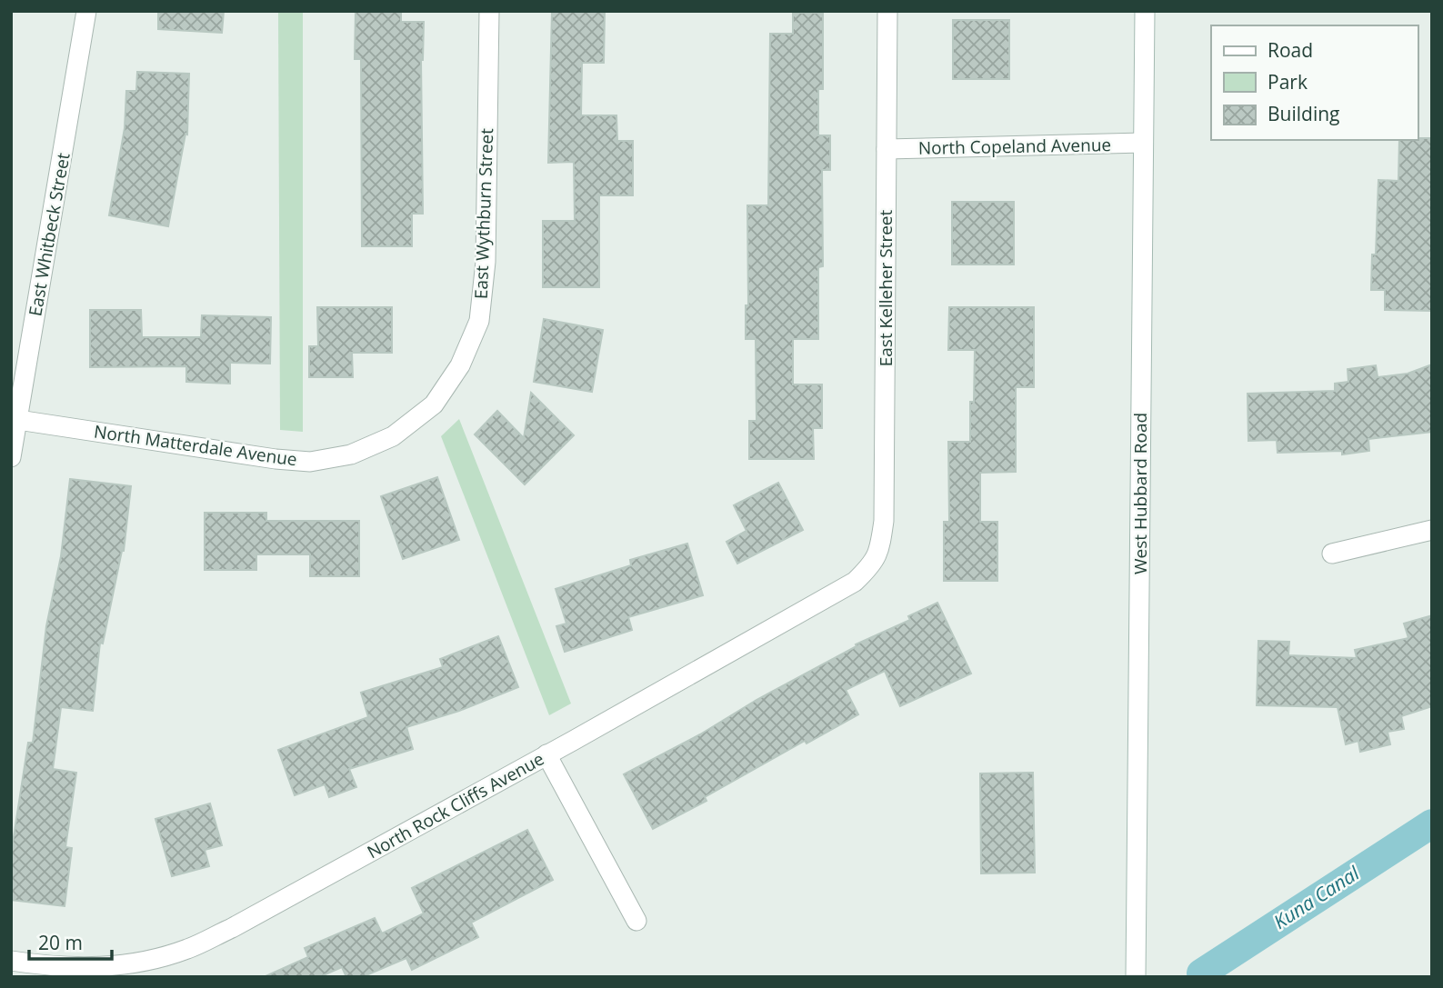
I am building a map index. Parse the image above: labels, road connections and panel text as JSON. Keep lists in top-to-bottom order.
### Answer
{
  "streets": {
    "street": [
      "North Copeland Avenue",
      "East Wythburn Street",
      "East Whitbeck Street",
      "East Kelleher Street",
      "North Matterdale Avenue",
      "West Hubbard Road",
      "North Rock Cliffs Avenue"
    ]
  },
  "crossings": [
    ["North Copeland Avenue", "East Kelleher Street"],
    ["North Copeland Avenue", "West Hubbard Road"],
    ["East Wythburn Street", "North Matterdale Avenue"],
    ["East Whitbeck Street", "North Matterdale Avenue"],
    ["East Kelleher Street", "North Rock Cliffs Avenue"]
  ],
  "water": ["Kuna Canal"],
  "legend": ["Road", "Park", "Building"],
  "scale_bar": "20 m"
}
